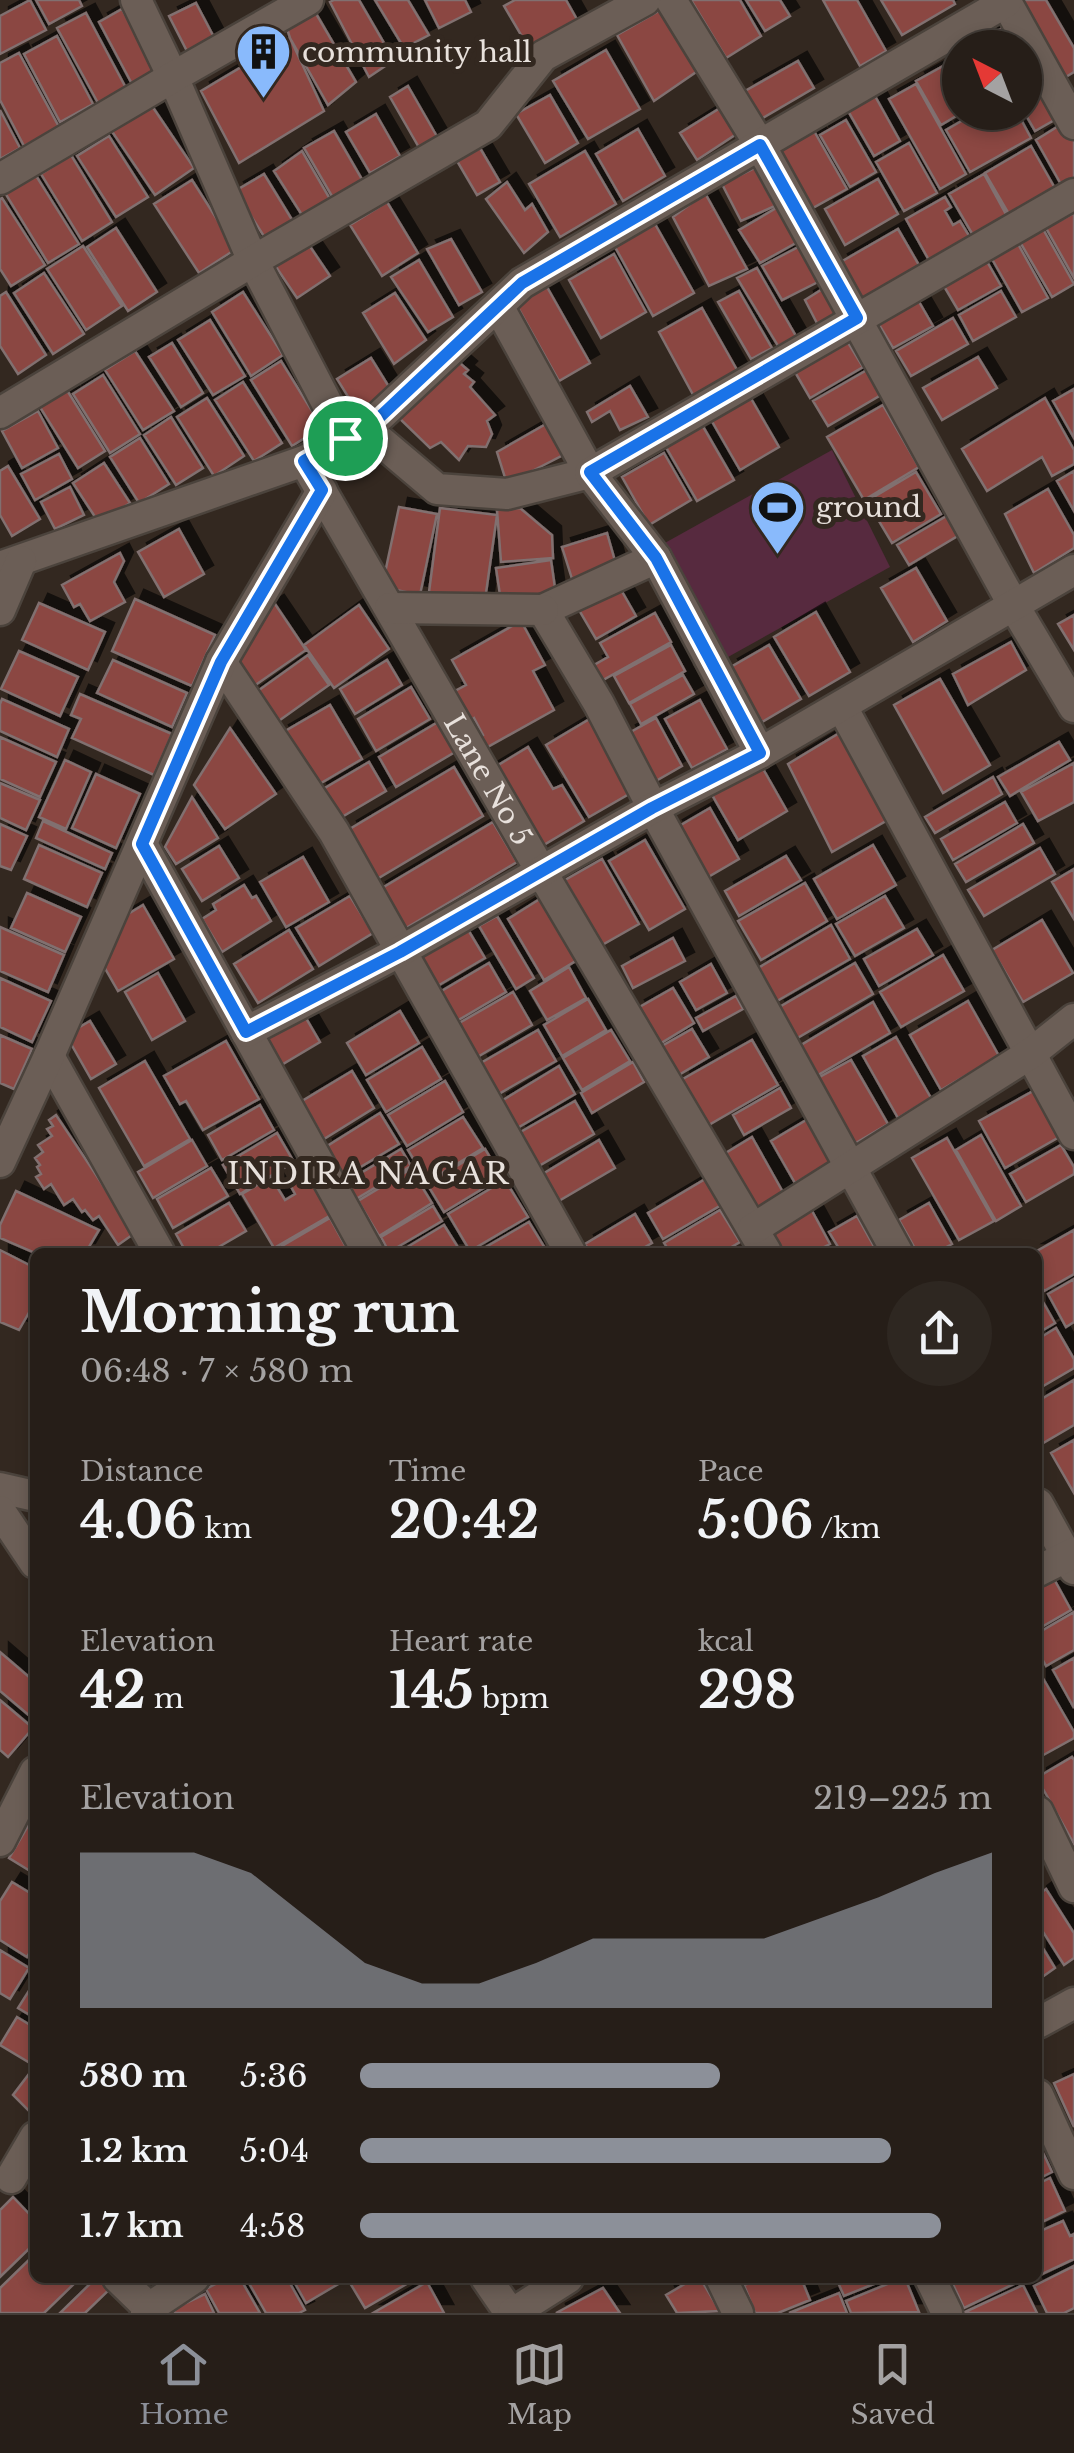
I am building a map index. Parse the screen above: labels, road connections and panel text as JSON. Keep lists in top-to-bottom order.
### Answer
{
  "streets": {
    "street": ["Lane No 5"]
  },
  "districts": ["INDIRA NAGAR"],
  "places": {
    "building": ["community hall"],
    "sports": ["ground"]
  },
  "north": "top left",
  "page": {
    "heading": ["Morning run", "06:48 · 7 × 580 m"],
    "stats": [
      ["Distance", "4.06 km"],
      ["Time", "20:42"],
      ["Pace", "5:06 /km"],
      ["Elevation", "42 m"],
      ["Heart rate", "145 bpm"],
      ["kcal", "298"]
    ],
    "chart": ["Elevation", "219–225 m"],
    "list": [
      {
        "name": "580 m",
        "note": "5:36"
      },
      {
        "name": "1.2 km",
        "note": "5:04"
      },
      {
        "name": "1.7 km",
        "note": "4:58"
      }
    ],
    "tabs": ["Home", "Map", "Saved"]
  }
}
